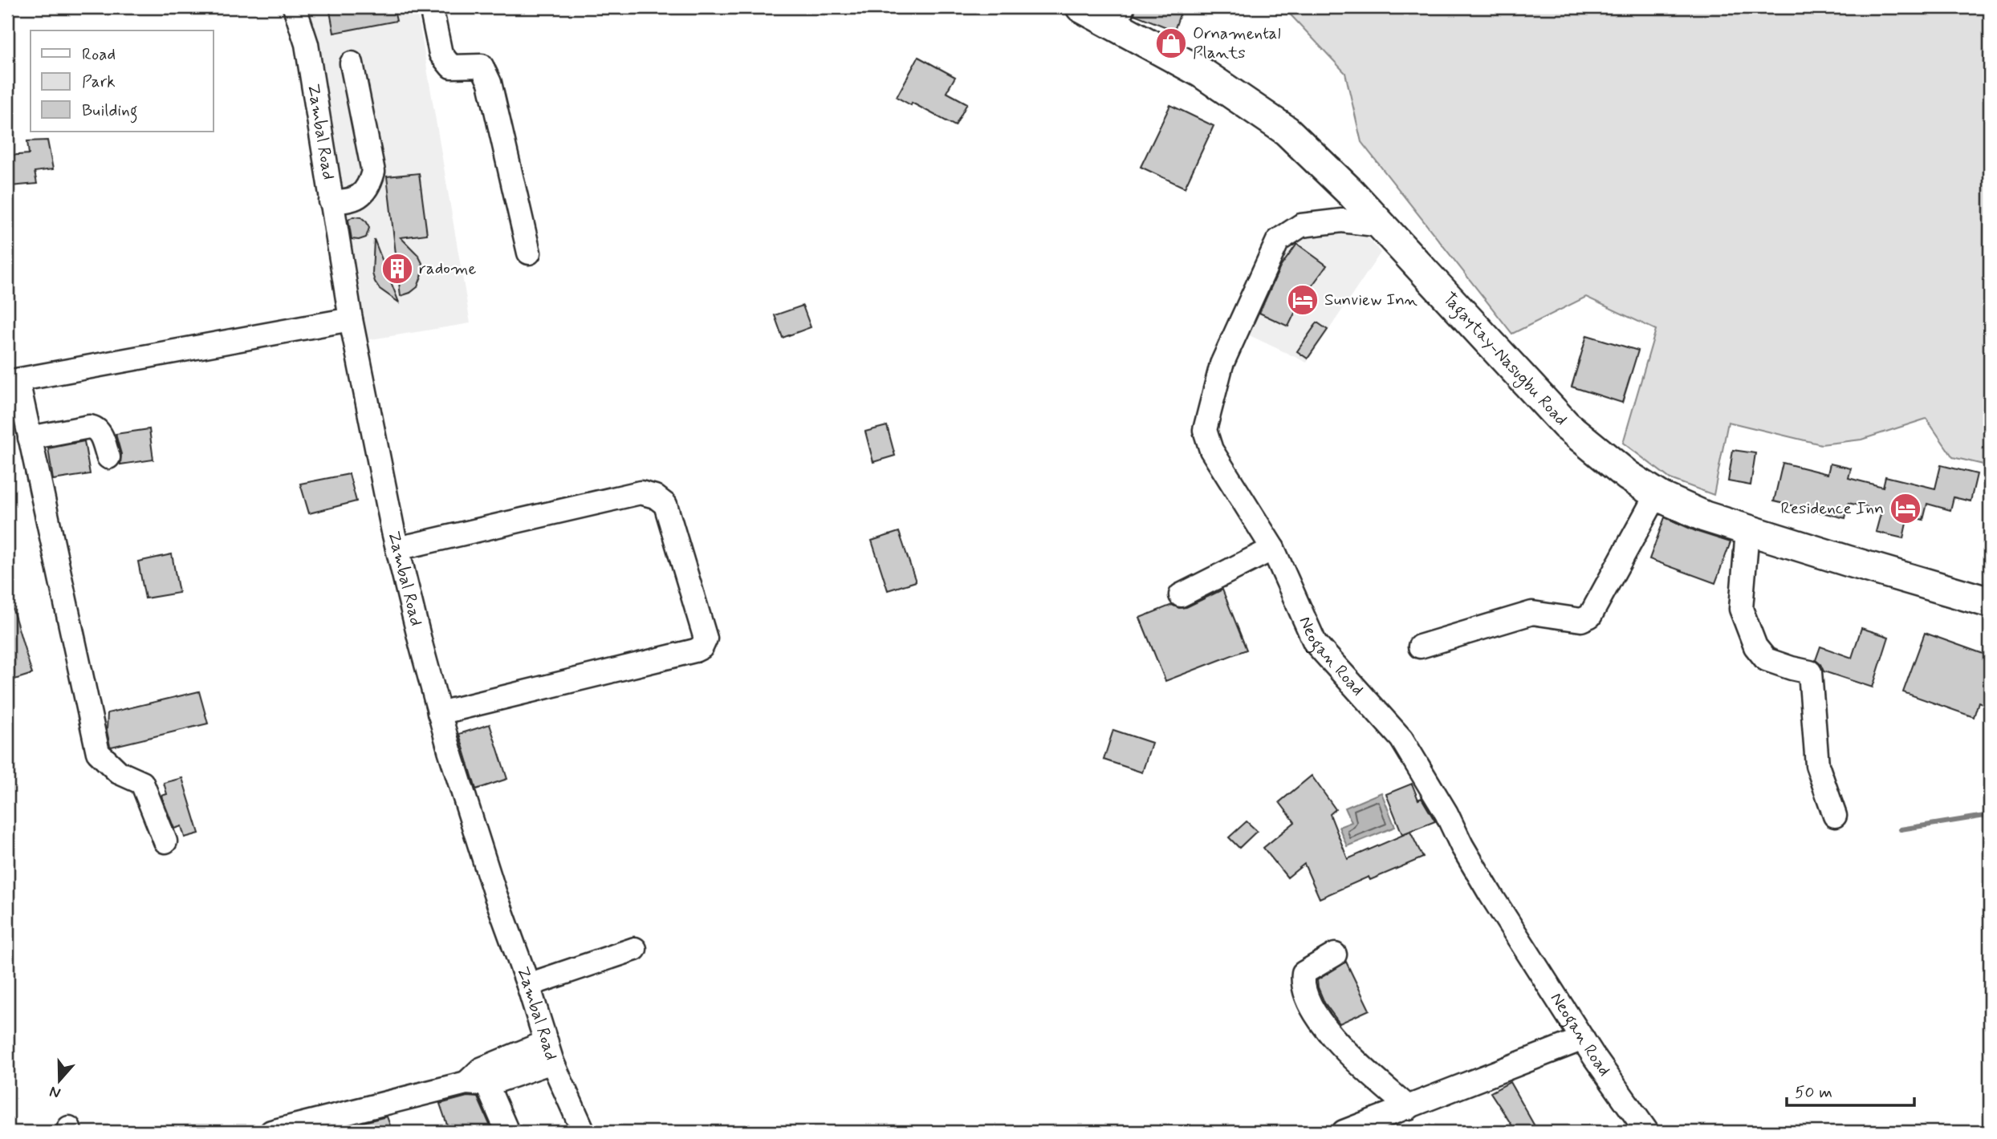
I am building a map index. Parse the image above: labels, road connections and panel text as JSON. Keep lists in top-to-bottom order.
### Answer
{
  "streets": {
    "main road": ["Tagaytay-Nasugbu Road"],
    "street": ["Zambal Road", "Neogan Road"]
  },
  "crossings": [
    ["Tagaytay-Nasugbu Road", "Neogan Road"]
  ],
  "places": {
    "shop": ["Ornamental Plants"],
    "building": ["radome"],
    "hotel": ["Sunview Inn", "Residence Inn"]
  },
  "legend": ["Road", "Park", "Building"],
  "scale_bar": "50 m",
  "north": "bottom"
}
